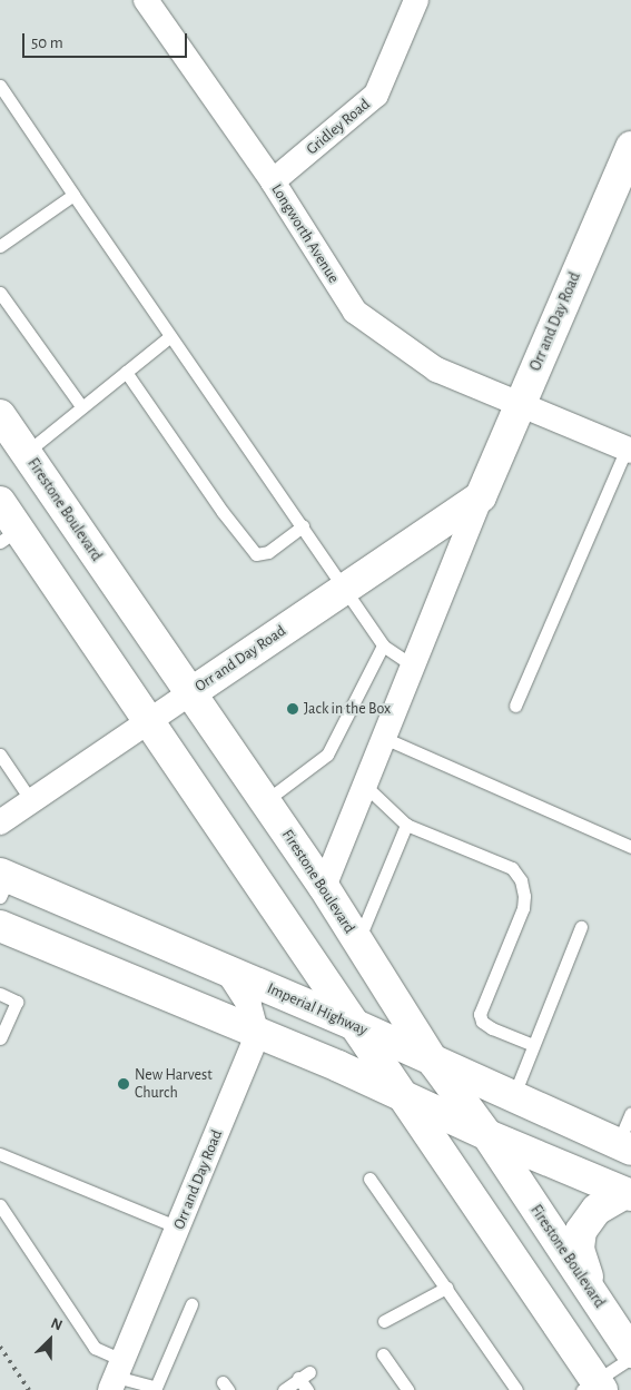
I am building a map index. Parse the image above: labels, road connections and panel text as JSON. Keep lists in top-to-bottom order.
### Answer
{
  "streets": {
    "main road": ["Orr and Day Road", "Firestone Boulevard", "Imperial Highway"],
    "street": ["Gridley Road", "Longworth Avenue"]
  },
  "crossings": [
    ["Gridley Road", "Longworth Avenue"],
    ["Longworth Avenue", "Orr and Day Road"],
    ["Orr and Day Road", "Firestone Boulevard"],
    ["Firestone Boulevard", "Imperial Highway"]
  ],
  "places": ["Jack in the Box", "New Harvest Church"],
  "scale_bar": "50 m",
  "north": "top right"
}
